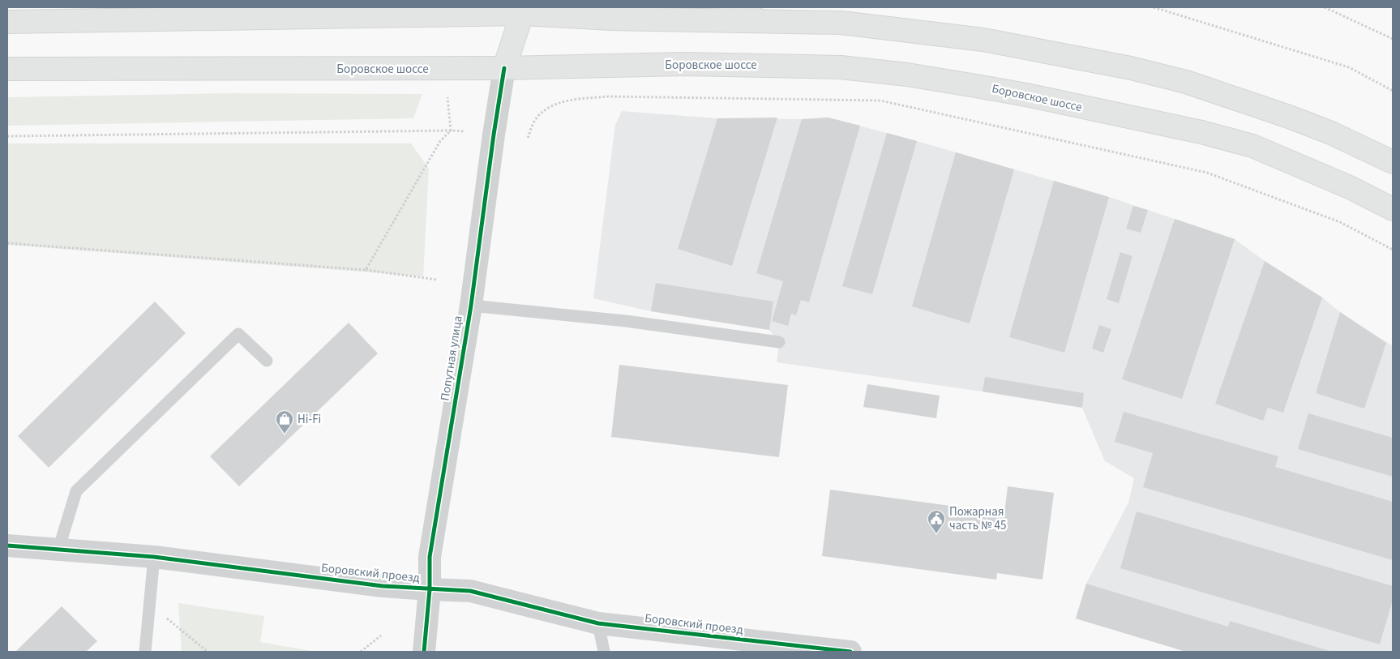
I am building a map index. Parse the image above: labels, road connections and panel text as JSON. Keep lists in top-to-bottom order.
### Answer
{
  "streets": {
    "main road": ["Боровское шоссе", "Попутная улица"],
    "street": ["Боровский проезд"]
  },
  "crossings": [
    ["Боровское шоссе", "Попутная улица"],
    ["Попутная улица", "Боровский проезд"]
  ],
  "places": {
    "shop": ["Hi-Fi"],
    "public building": ["Пожарная часть № 45"]
  }
}
